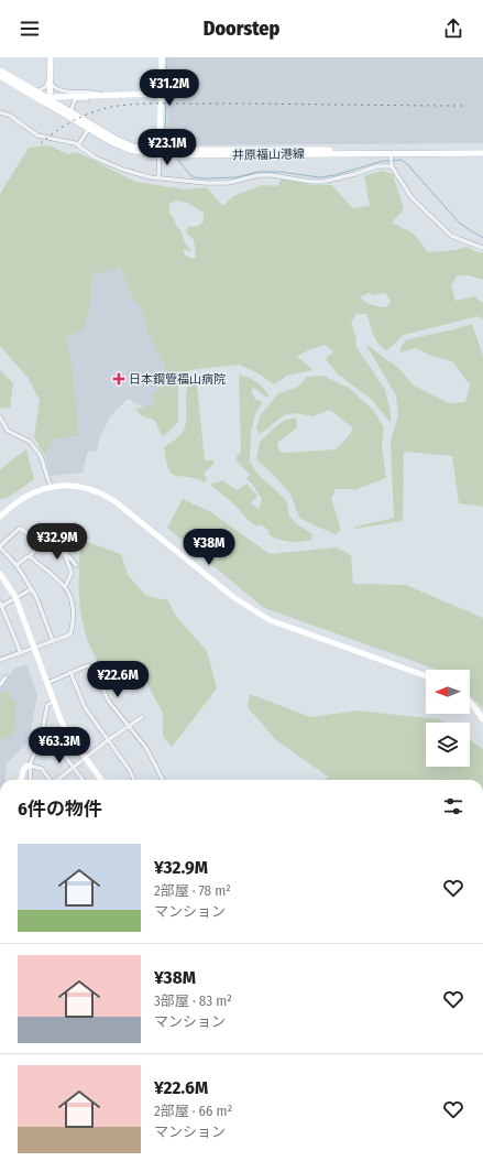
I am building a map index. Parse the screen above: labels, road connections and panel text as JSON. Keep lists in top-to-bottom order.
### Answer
{
  "streets": {
    "main road": ["井原福山港線"]
  },
  "places": {
    "health": ["日本鋼管福山病院"]
  },
  "north": "left",
  "page": {
    "header": "Doorstep",
    "price": [
      "¥31.2M",
      "¥23.1M",
      "¥32.9M",
      "¥38M",
      "¥22.6M",
      "¥63.3M"
    ],
    "heading": "6件の物件",
    "list": [
      {
        "name": "¥32.9M",
        "note": "2部屋 · 78 m² · マンション"
      },
      {
        "name": "¥38M",
        "note": "3部屋 · 83 m² · マンション"
      },
      {
        "name": "¥22.6M",
        "note": "2部屋 · 66 m² · マンション"
      }
    ]
  }
}
